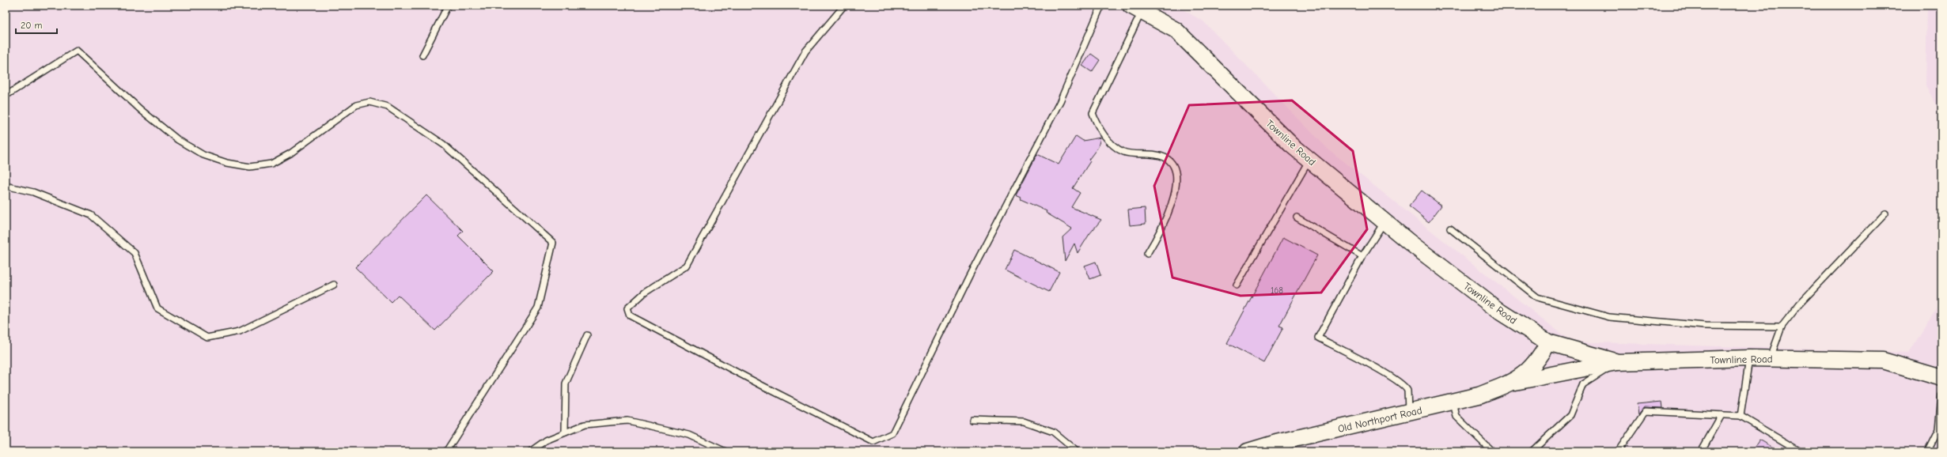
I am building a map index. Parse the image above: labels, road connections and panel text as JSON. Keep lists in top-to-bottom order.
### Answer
{
  "streets": {
    "main road": ["Townline Road", "Old Northport Road"]
  },
  "crossings": [
    ["Townline Road", "Old Northport Road"]
  ],
  "house_numbers": ["168"],
  "scale_bar": "20 m"
}
